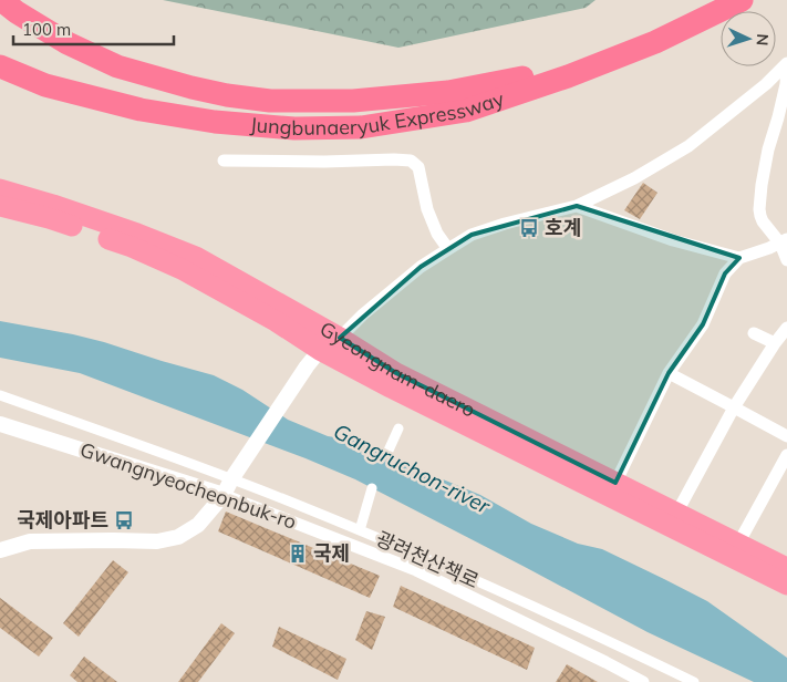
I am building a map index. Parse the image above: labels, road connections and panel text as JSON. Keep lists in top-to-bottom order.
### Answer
{
  "streets": {
    "highway": ["Jungbunaeryuk Expressway", "Gyeongnam-daero"],
    "street": ["Gwangnyeocheonbuk-ro", "광려천산책로"]
  },
  "water": ["Gangruchon-river"],
  "places": {
    "bus stop": ["호계", "국제아파트"],
    "building": ["국제"]
  },
  "scale_bar": "100 m",
  "north": "right"
}
